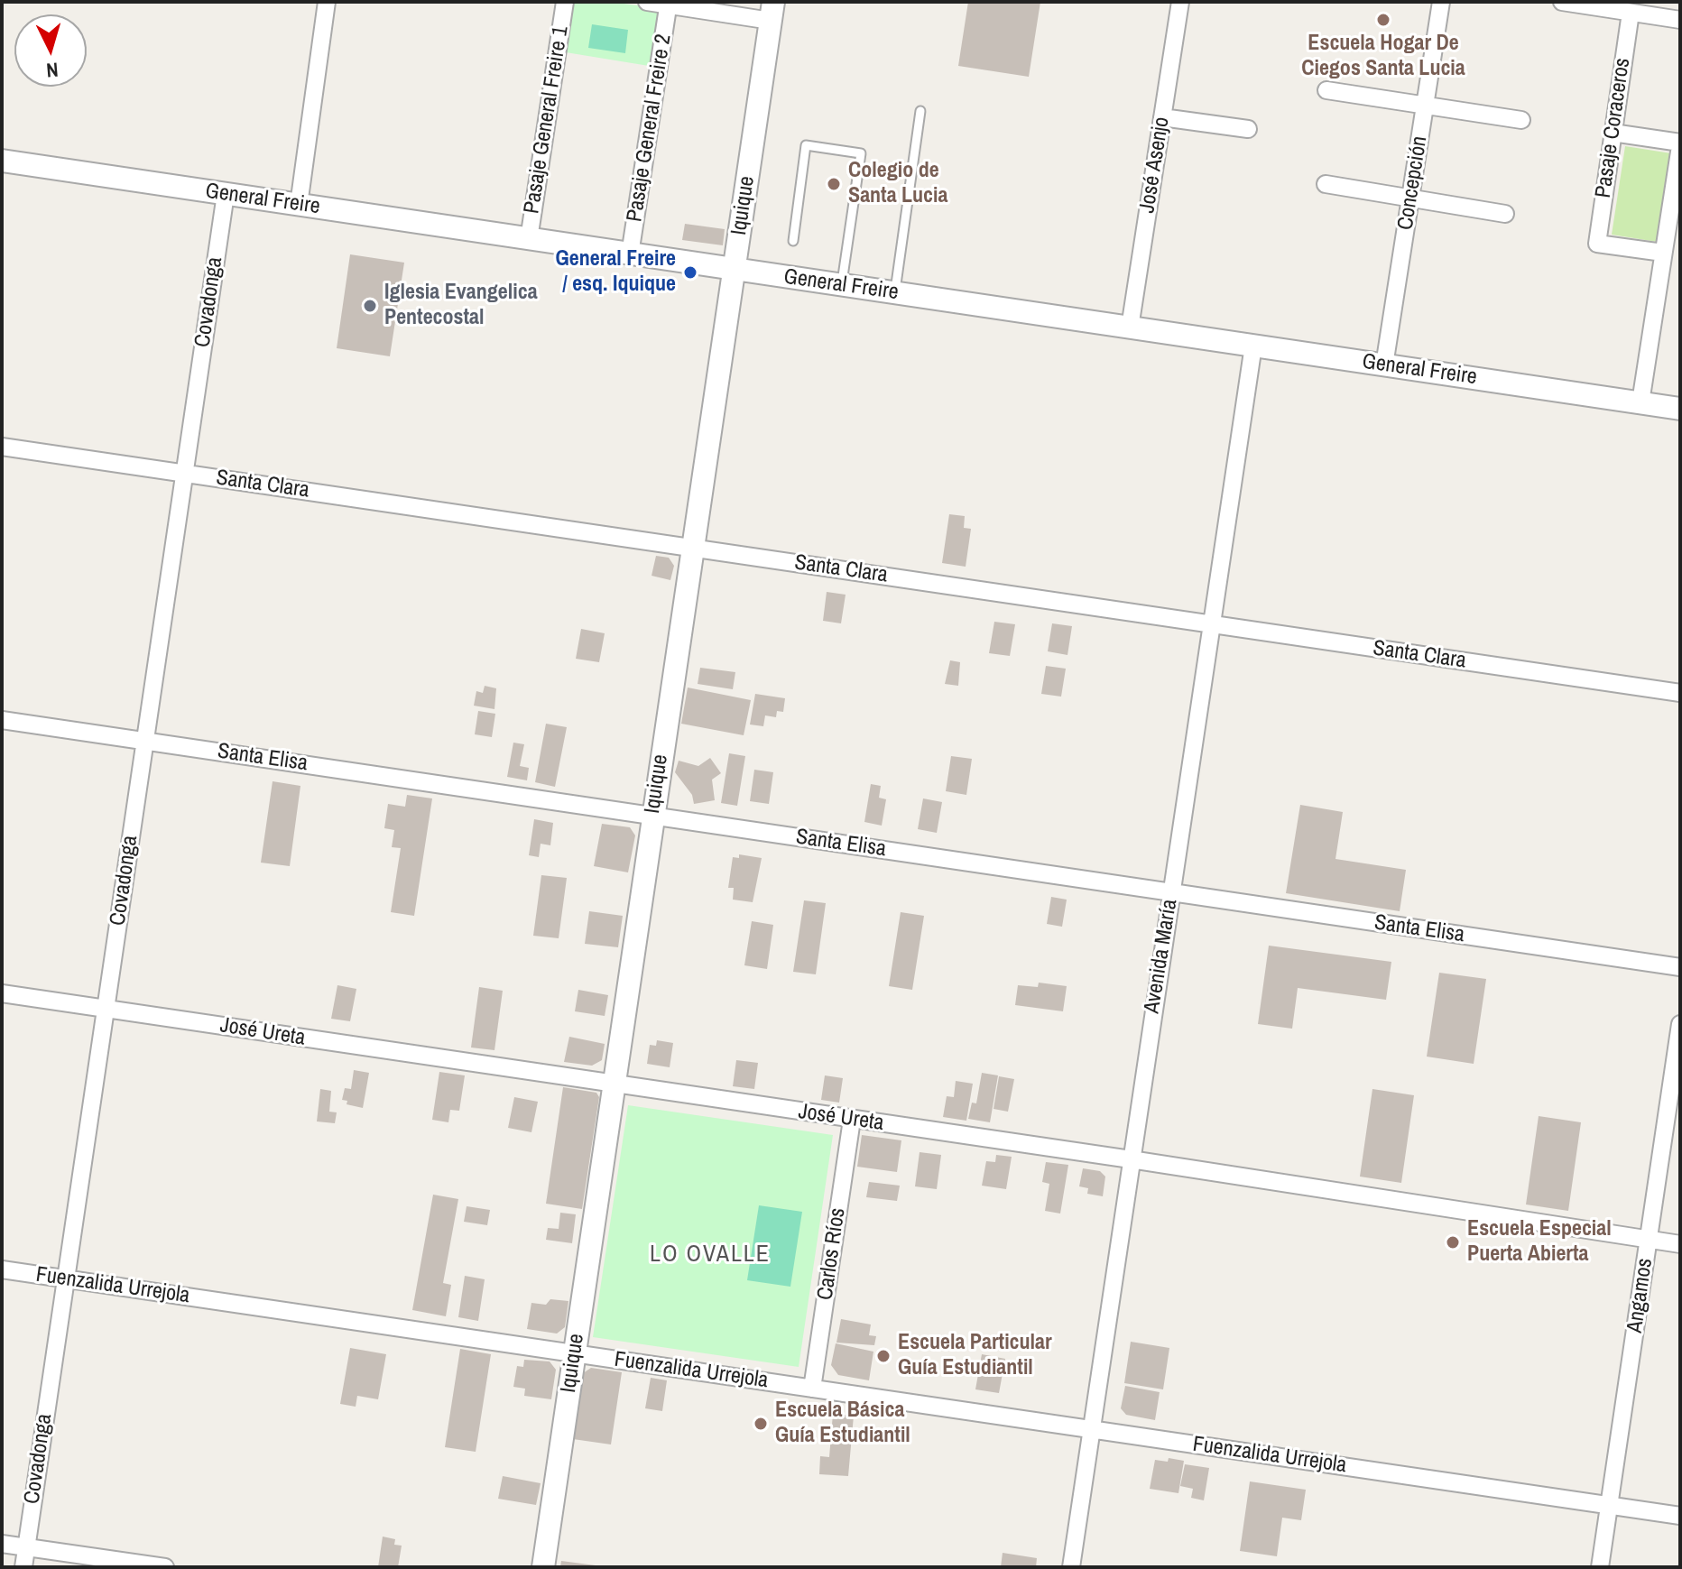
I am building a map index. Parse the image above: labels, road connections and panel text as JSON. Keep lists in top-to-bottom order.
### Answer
{
  "streets": {
    "street": [
      "Pasaje General Freire 1",
      "Pasaje General Freire 2",
      "Pasaje Coraceros",
      "José Asenjo",
      "Concepción",
      "General Freire",
      "Iquique",
      "Covadonga",
      "Santa Clara",
      "Santa Elisa",
      "Avenida María",
      "José Ureta",
      "Carlos Ríos",
      "Fuenzalida Urrejola",
      "Angamos"
    ]
  },
  "crossings": [
    ["Pasaje General Freire 1", "General Freire"],
    ["Pasaje General Freire 2", "General Freire"],
    ["José Asenjo", "General Freire"],
    ["Concepción", "General Freire"],
    ["General Freire", "Iquique"],
    ["General Freire", "Covadonga"],
    ["General Freire", "Avenida María"],
    ["Iquique", "Santa Clara"],
    ["Iquique", "Santa Elisa"],
    ["Iquique", "José Ureta"],
    ["Iquique", "Fuenzalida Urrejola"],
    ["Covadonga", "Santa Clara"],
    ["Covadonga", "Santa Elisa"],
    ["Covadonga", "José Ureta"],
    ["Covadonga", "Fuenzalida Urrejola"],
    ["Santa Clara", "Avenida María"],
    ["Santa Elisa", "Avenida María"],
    ["Avenida María", "José Ureta"],
    ["Avenida María", "Fuenzalida Urrejola"],
    ["José Ureta", "Carlos Ríos"],
    ["José Ureta", "Angamos"],
    ["Carlos Ríos", "Fuenzalida Urrejola"],
    ["Fuenzalida Urrejola", "Angamos"]
  ],
  "districts": ["LO OVALLE"],
  "places": [
    "Escuela Hogar De Ciegos Santa Lucia",
    "Colegio de Santa Lucia",
    "General Freire / esq. Iquique",
    "Iglesia Evangelica Pentecostal",
    "Escuela Especial Puerta Abierta",
    "Escuela Particular Guía Estudiantil",
    "Escuela Básica Guía Estudiantil"
  ],
  "north": "bottom"
}
